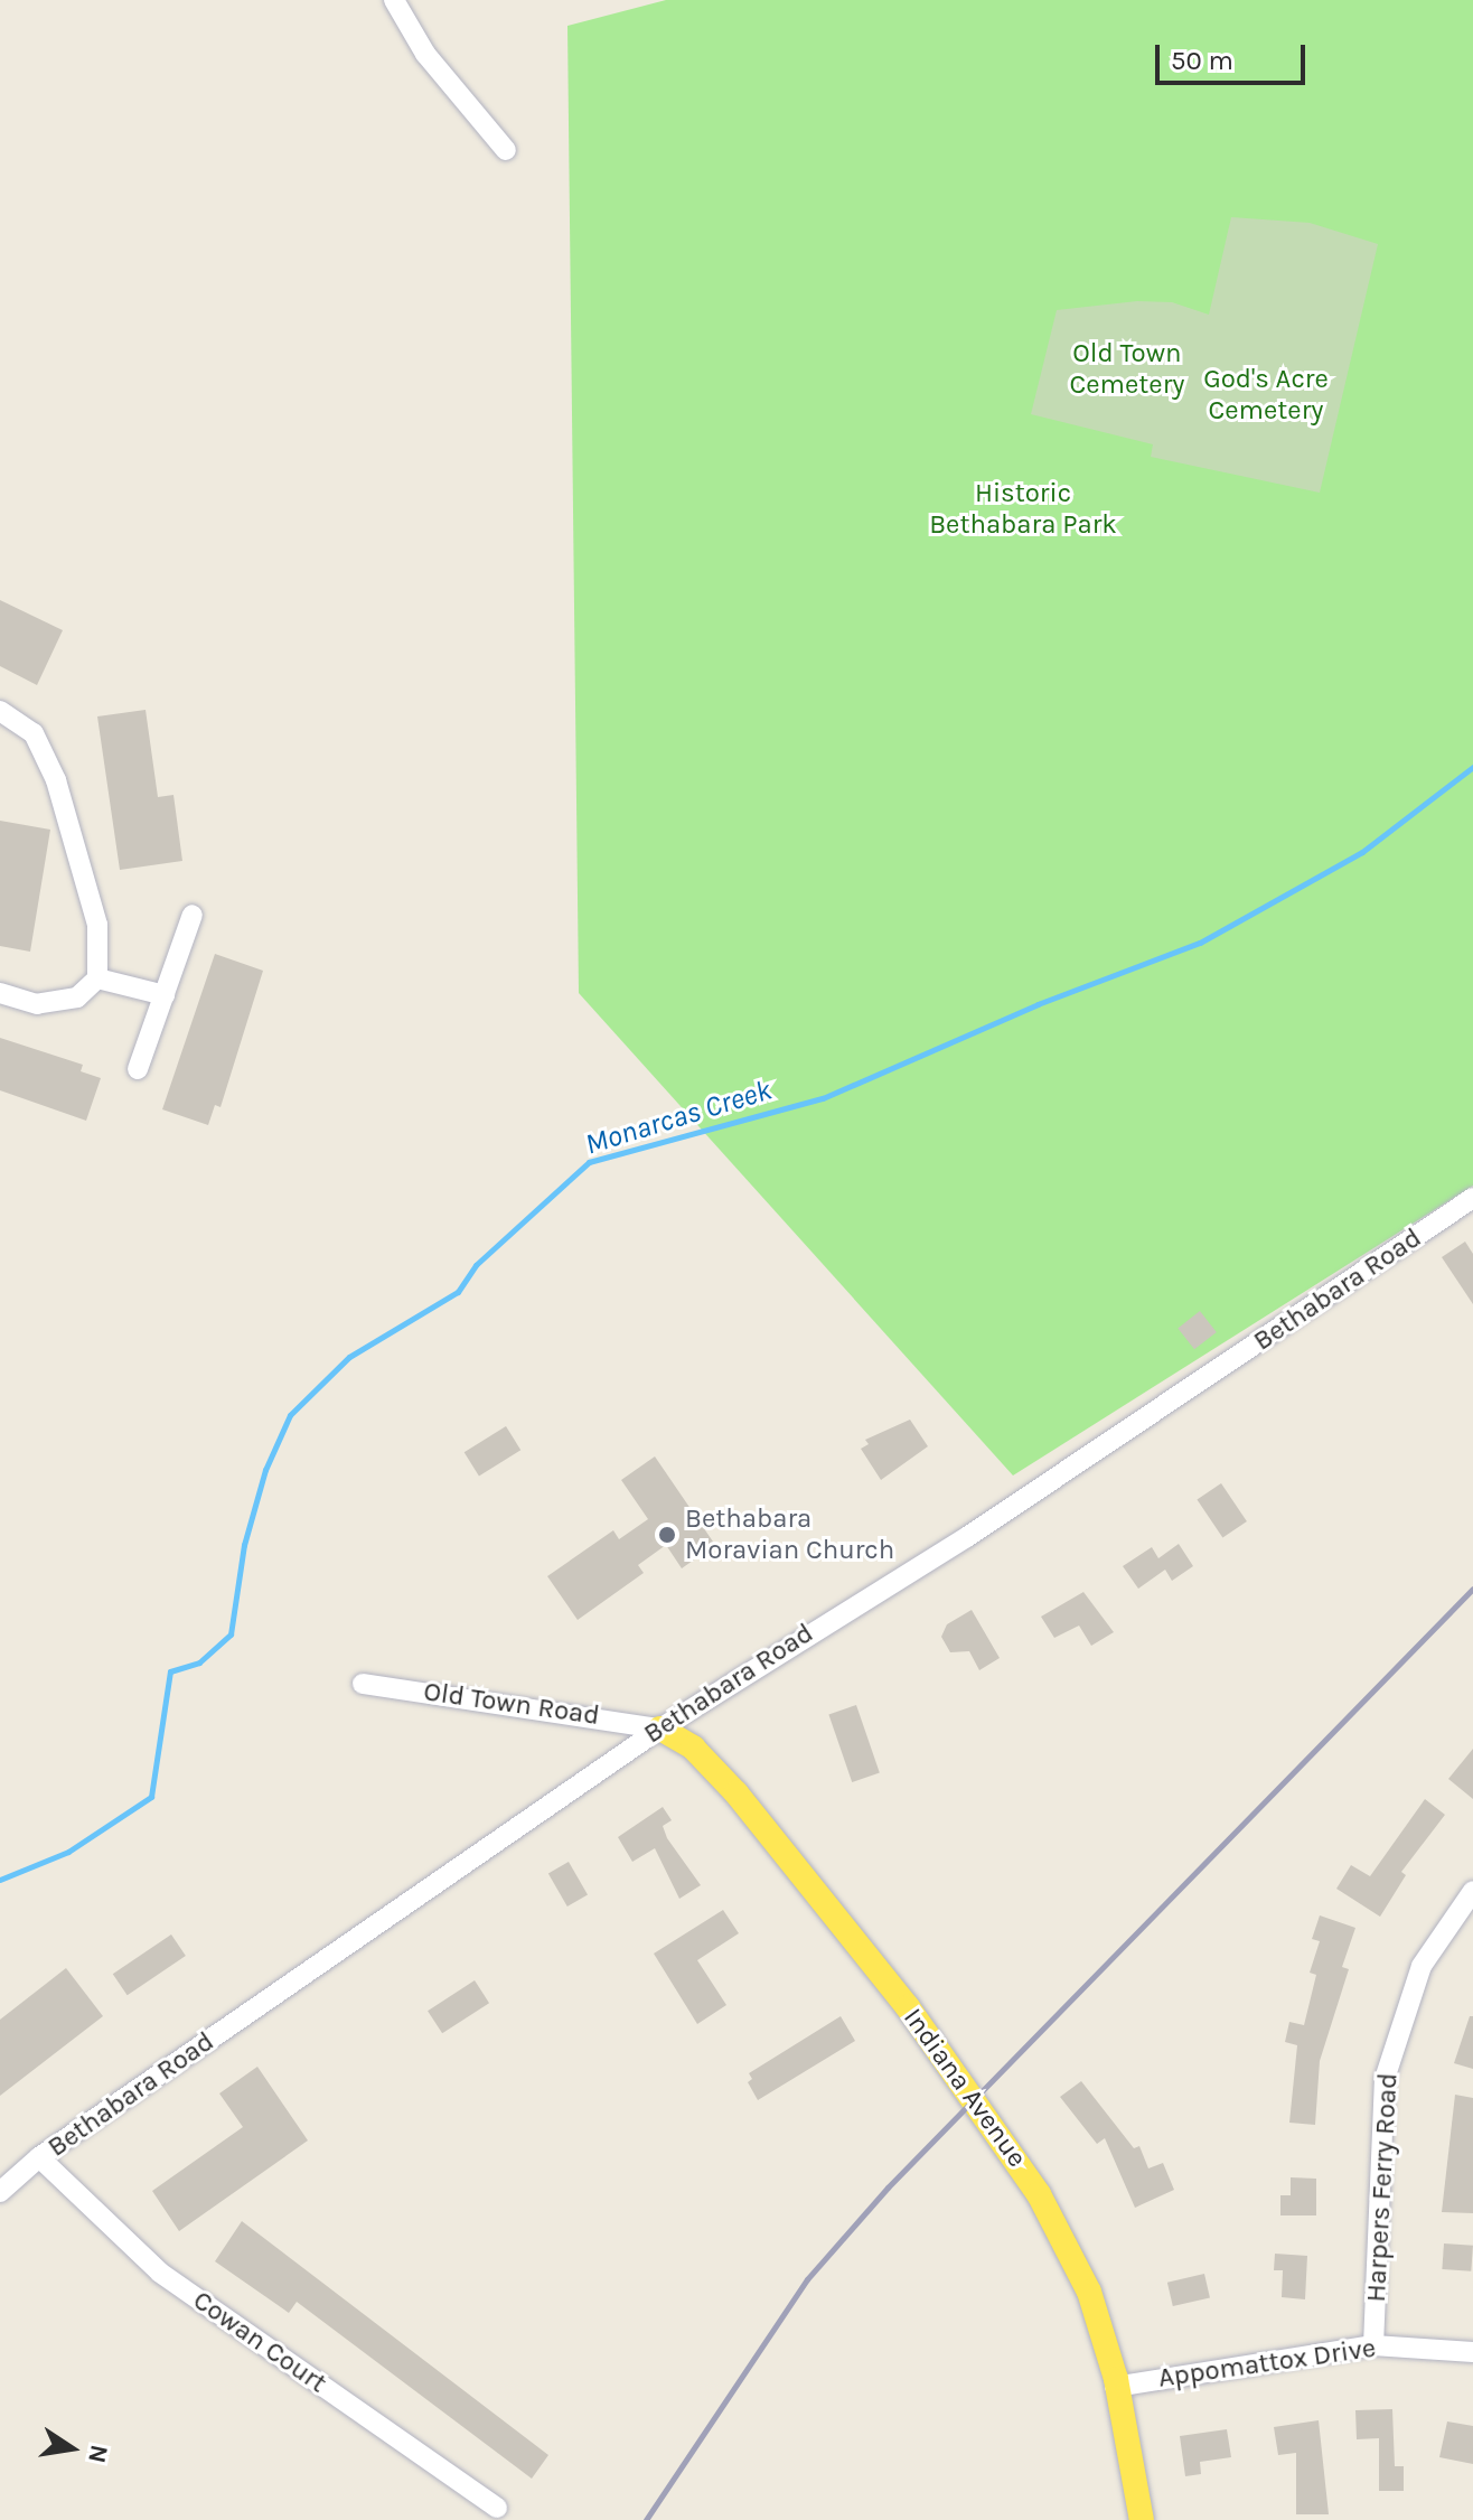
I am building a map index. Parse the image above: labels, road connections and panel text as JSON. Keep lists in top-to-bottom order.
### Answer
{
  "streets": {
    "main road": ["Indiana Avenue"],
    "street": [
      "Bethabara Road",
      "Old Town Road",
      "Harpers Ferry Road",
      "Cowan Court",
      "Appomattox Drive"
    ]
  },
  "crossings": [
    ["Bethabara Road", "Old Town Road"],
    ["Bethabara Road", "Indiana Avenue"],
    ["Bethabara Road", "Cowan Court"],
    ["Old Town Road", "Indiana Avenue"],
    ["Indiana Avenue", "Appomattox Drive"],
    ["Harpers Ferry Road", "Appomattox Drive"]
  ],
  "water": ["Monarcas Creek"],
  "parks": ["Old Town Cemetery", "God's Acre Cemetery", "Historic Bethabara Park"],
  "places": ["Bethabara Moravian Church"],
  "scale_bar": "50 m",
  "north": "right"
}
